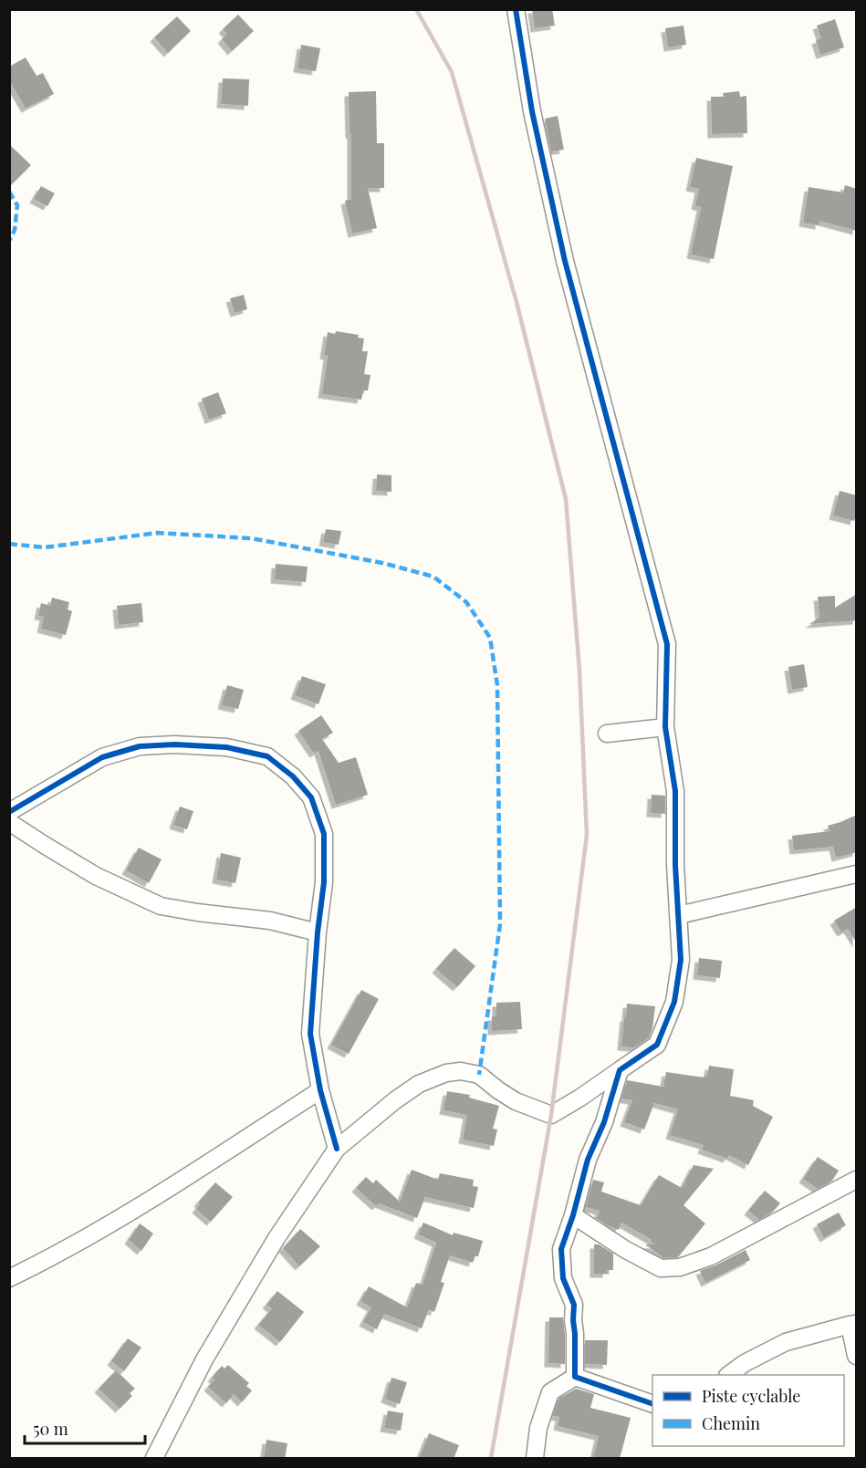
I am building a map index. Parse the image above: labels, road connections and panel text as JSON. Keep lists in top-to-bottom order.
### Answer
{
  "legend": ["Piste cyclable", "Chemin"],
  "scale_bar": "50 m"
}
